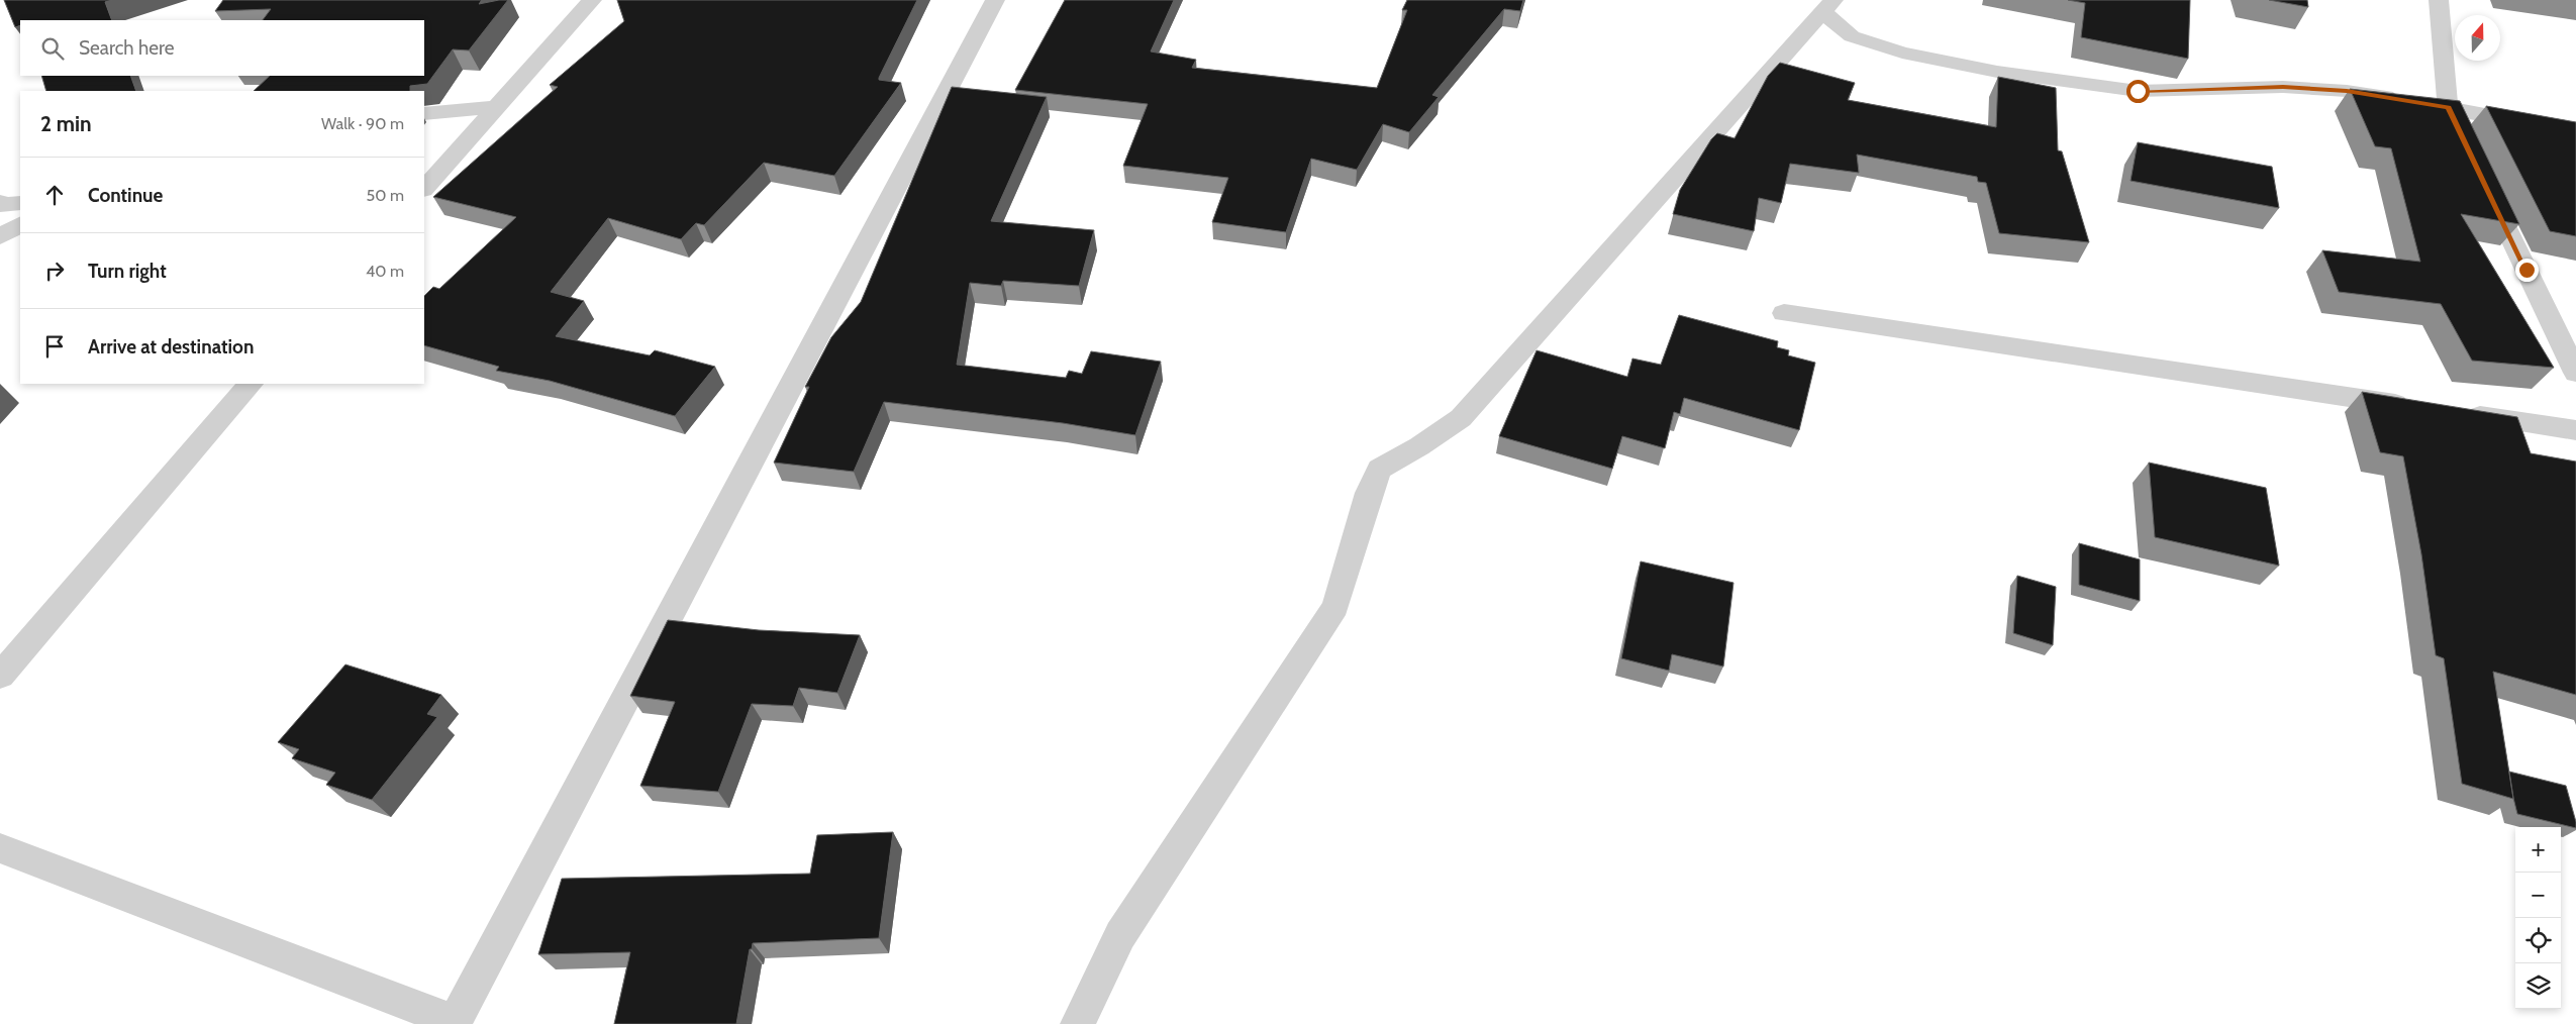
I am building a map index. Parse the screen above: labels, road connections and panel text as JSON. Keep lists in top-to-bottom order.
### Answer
{
  "north": "top",
  "page": {
    "search": "Search here",
    "heading": ["2 min", "Walk · 90 m"],
    "list": [
      ["Continue", "50 m"],
      ["Turn right", "40 m"],
      "Arrive at destination"
    ],
    "map_buttons": ["+", "−"]
  }
}
